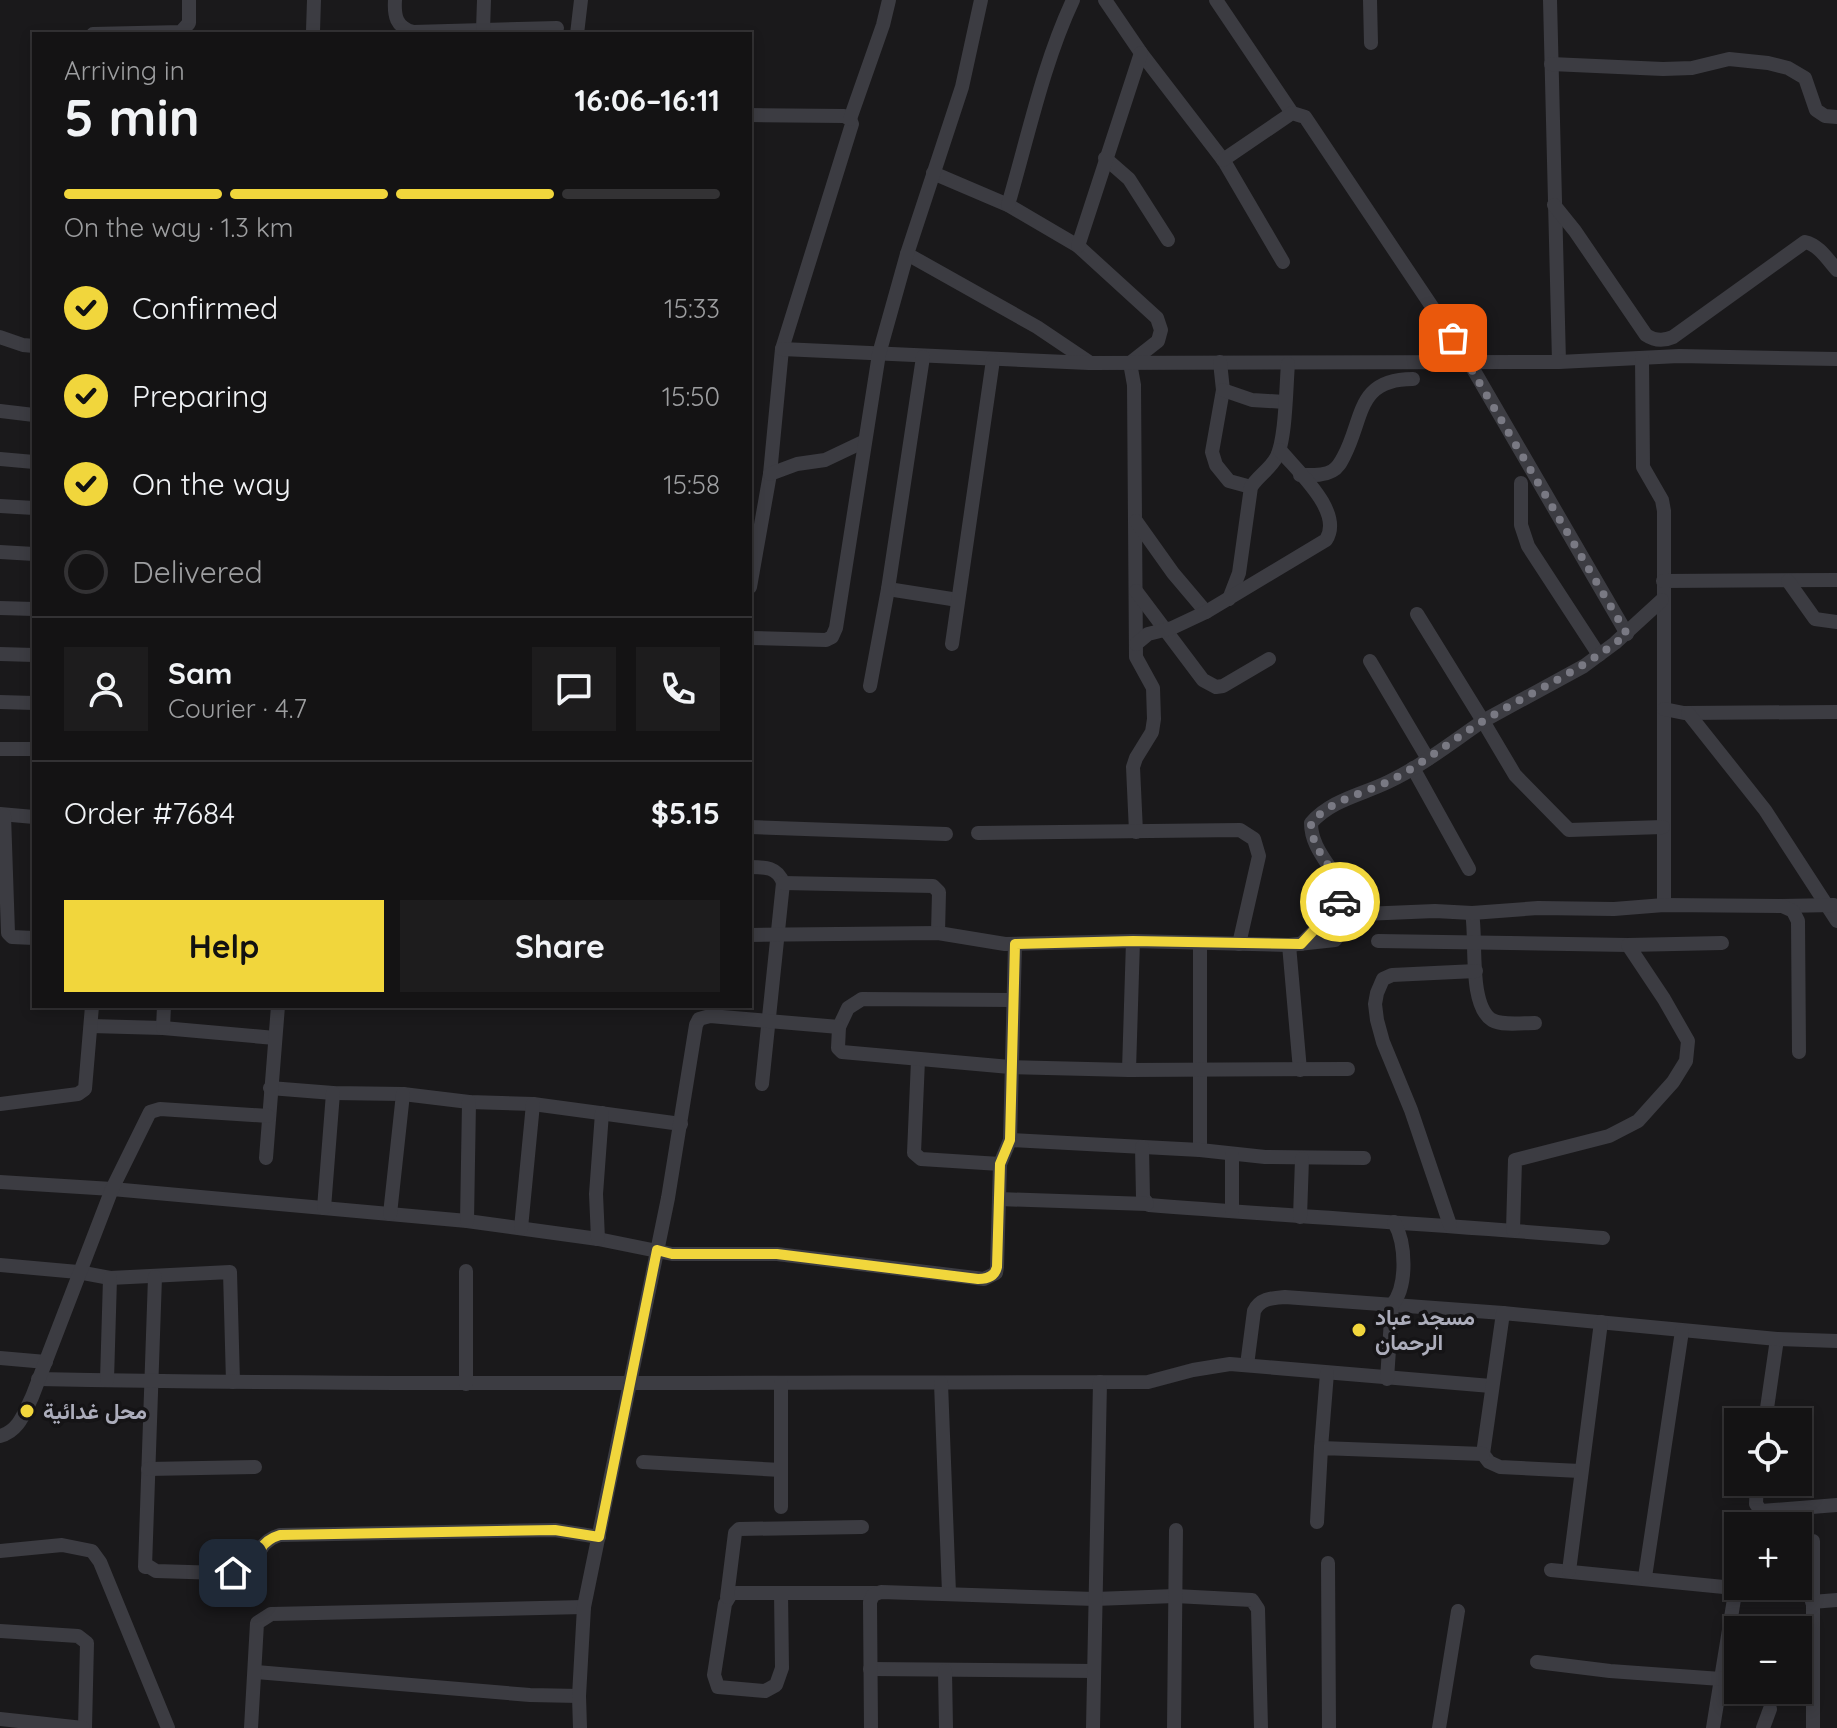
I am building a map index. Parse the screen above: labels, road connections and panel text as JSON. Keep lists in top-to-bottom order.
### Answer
{
  "places": ["مسجد عباد الرحمان", "محل غدائية"],
  "page": {
    "heading": ["5 min", "Arriving in", "16:06–16:11"],
    "panel": [
      "Sam",
      "Courier · 4.7",
      "Order #7684",
      "$5.15"
    ],
    "bar": "On the way · 1.3 km",
    "list": [
      ["Confirmed", "15:33"],
      ["Preparing", "15:50"],
      ["On the way", "15:58"],
      "Delivered"
    ],
    "buttons": ["Help", "Share"],
    "map_buttons": ["+", "−"]
  }
}
